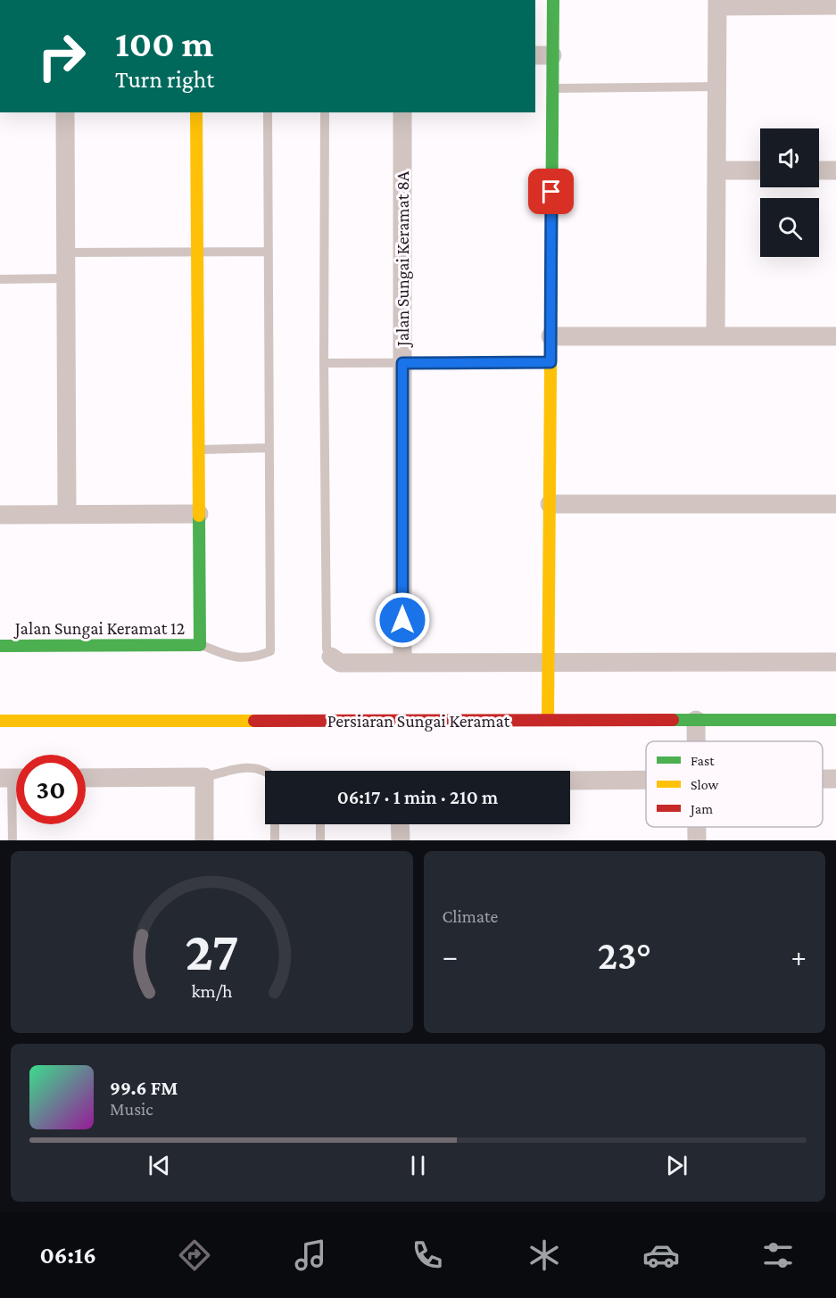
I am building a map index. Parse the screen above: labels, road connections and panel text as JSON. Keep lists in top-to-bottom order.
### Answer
{
  "streets": {
    "street": ["Jalan Sungai Keramat 8A", "Jalan Sungai Keramat 12", "Persiaran Sungai Keramat"]
  },
  "legend": ["Fast", "Slow", "Jam"],
  "page": {
    "turn": ["100 m", "Turn right"],
    "limit": "30",
    "trip": "06:17 · 1 min · 210 m",
    "tile": "Climate",
    "heat": ["−", "23°", "+"],
    "song": ["99.6 FM", "Music"],
    "tabs": "06:16",
    "gauge": ["27", "km/h"]
  }
}
